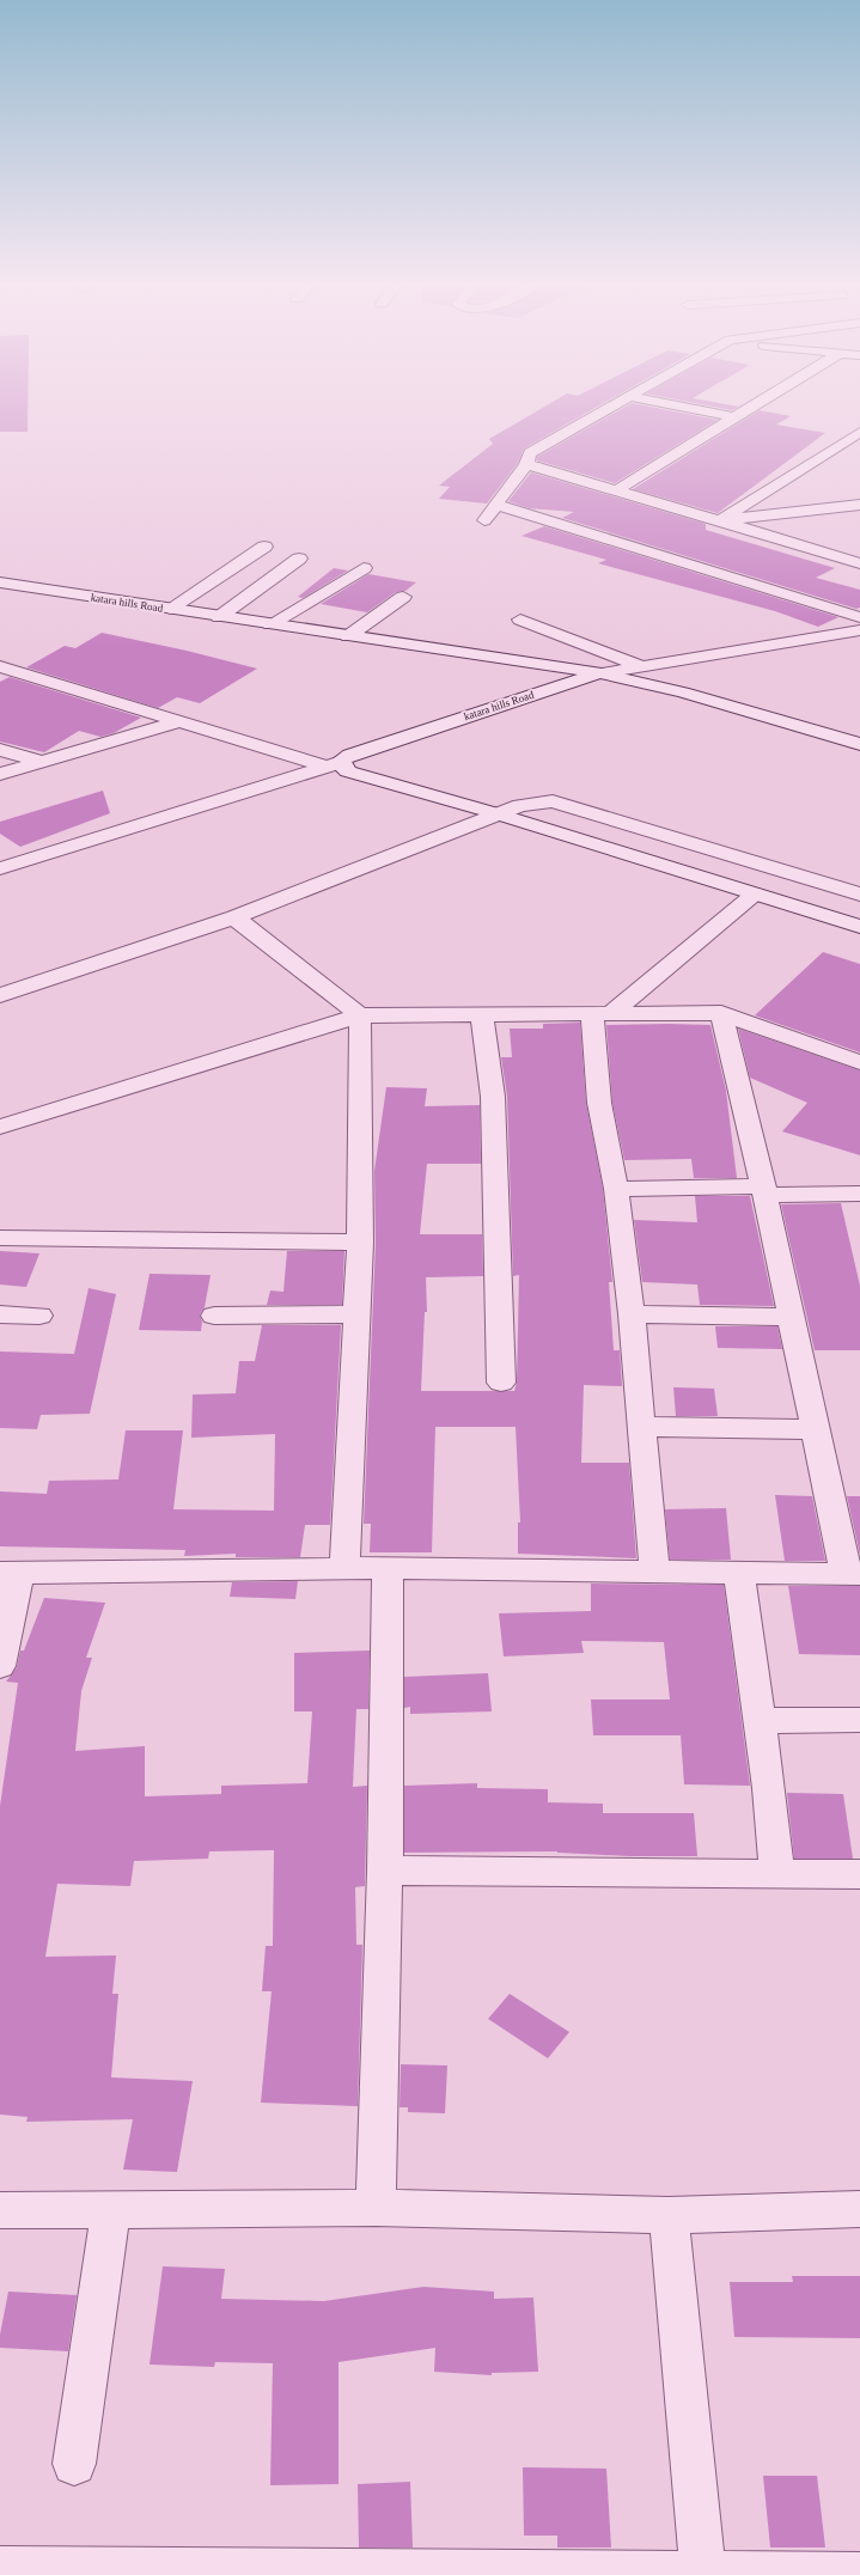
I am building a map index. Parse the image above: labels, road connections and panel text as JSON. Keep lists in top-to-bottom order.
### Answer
{
  "streets": {
    "street": ["katara hills Road"]
  }
}
